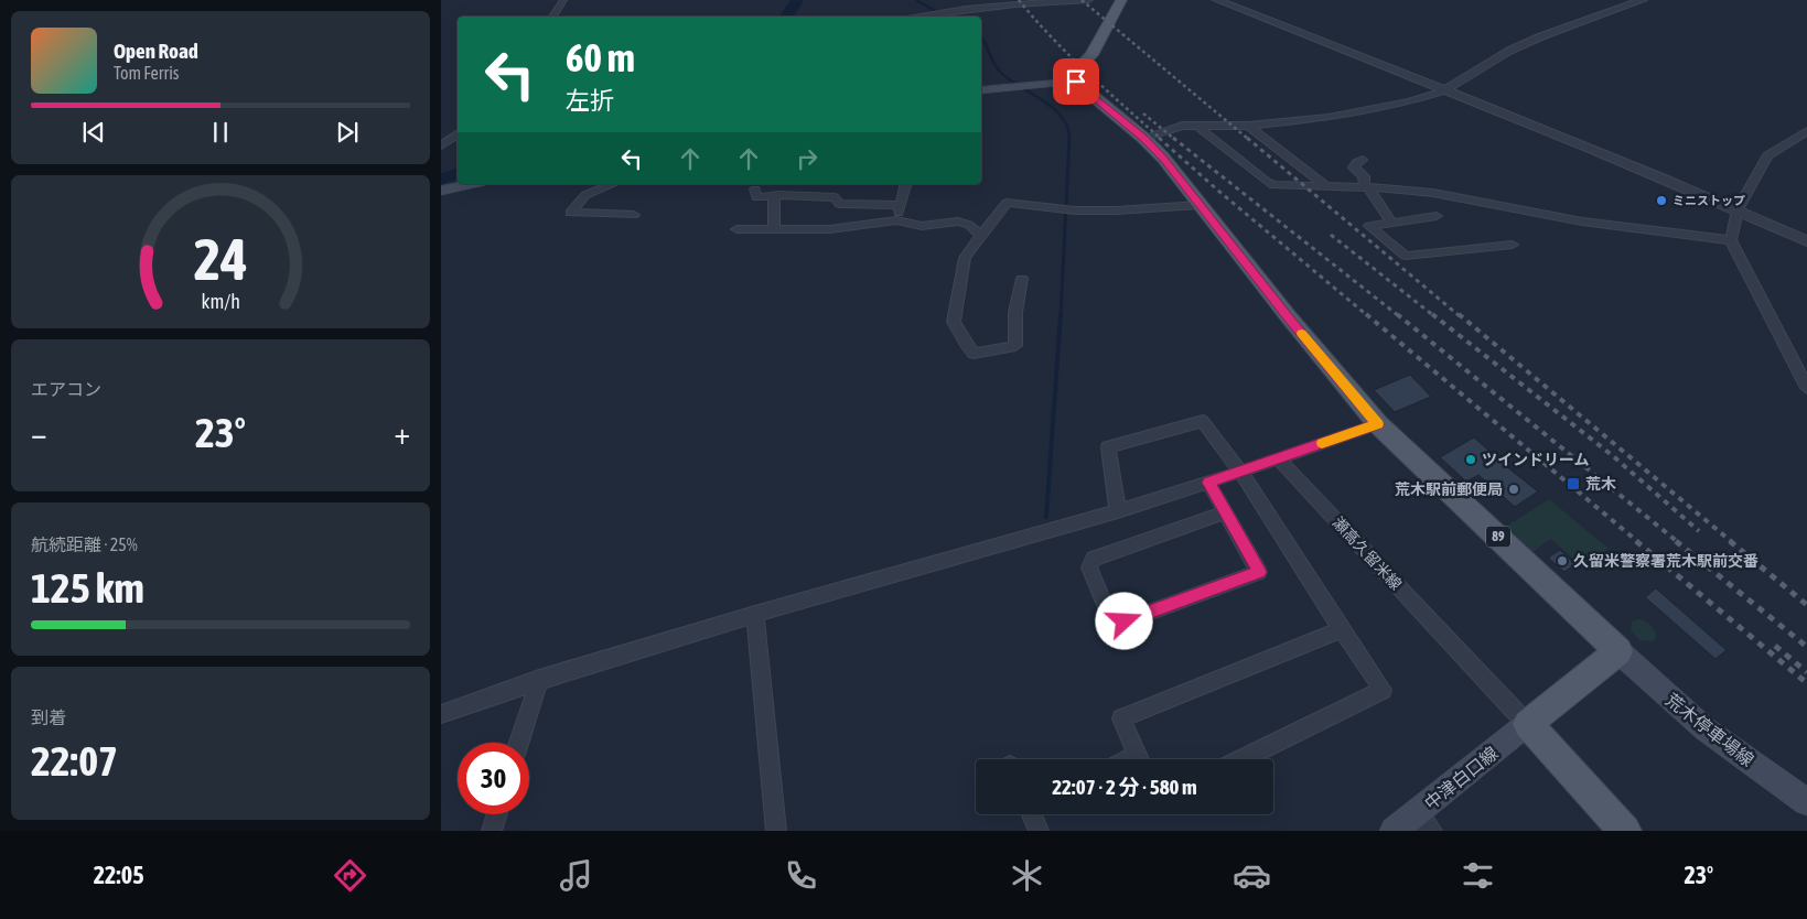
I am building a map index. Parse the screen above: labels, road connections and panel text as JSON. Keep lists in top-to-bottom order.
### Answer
{
  "streets": {
    "main road": [
      "89",
      "瀬高久留米線",
      "荒木停車場線",
      "中津白口線"
    ]
  },
  "crossings": [
    ["89", "荒木停車場線"],
    ["瀬高久留米線", "中津白口線"]
  ],
  "places": {
    "other": [
      "ミニストップ",
      "ツインドリーム",
      "荒木駅前郵便局",
      "久留米警察署荒木駅前交番"
    ],
    "transit": ["荒木"]
  },
  "page": {
    "turn": ["60 m", "左折"],
    "song": ["Open Road", "Tom Ferris"],
    "tile": [
      "エアコン",
      ["航続距離 · 25%", "125 km"],
      ["到着", "22:07"]
    ],
    "heat": ["−", "23°", "+"],
    "limit": "30",
    "trip": "22:07 · 2 分 · 580 m",
    "tabs": ["22:05", "23°"],
    "gauge": ["24", "km/h"]
  }
}
